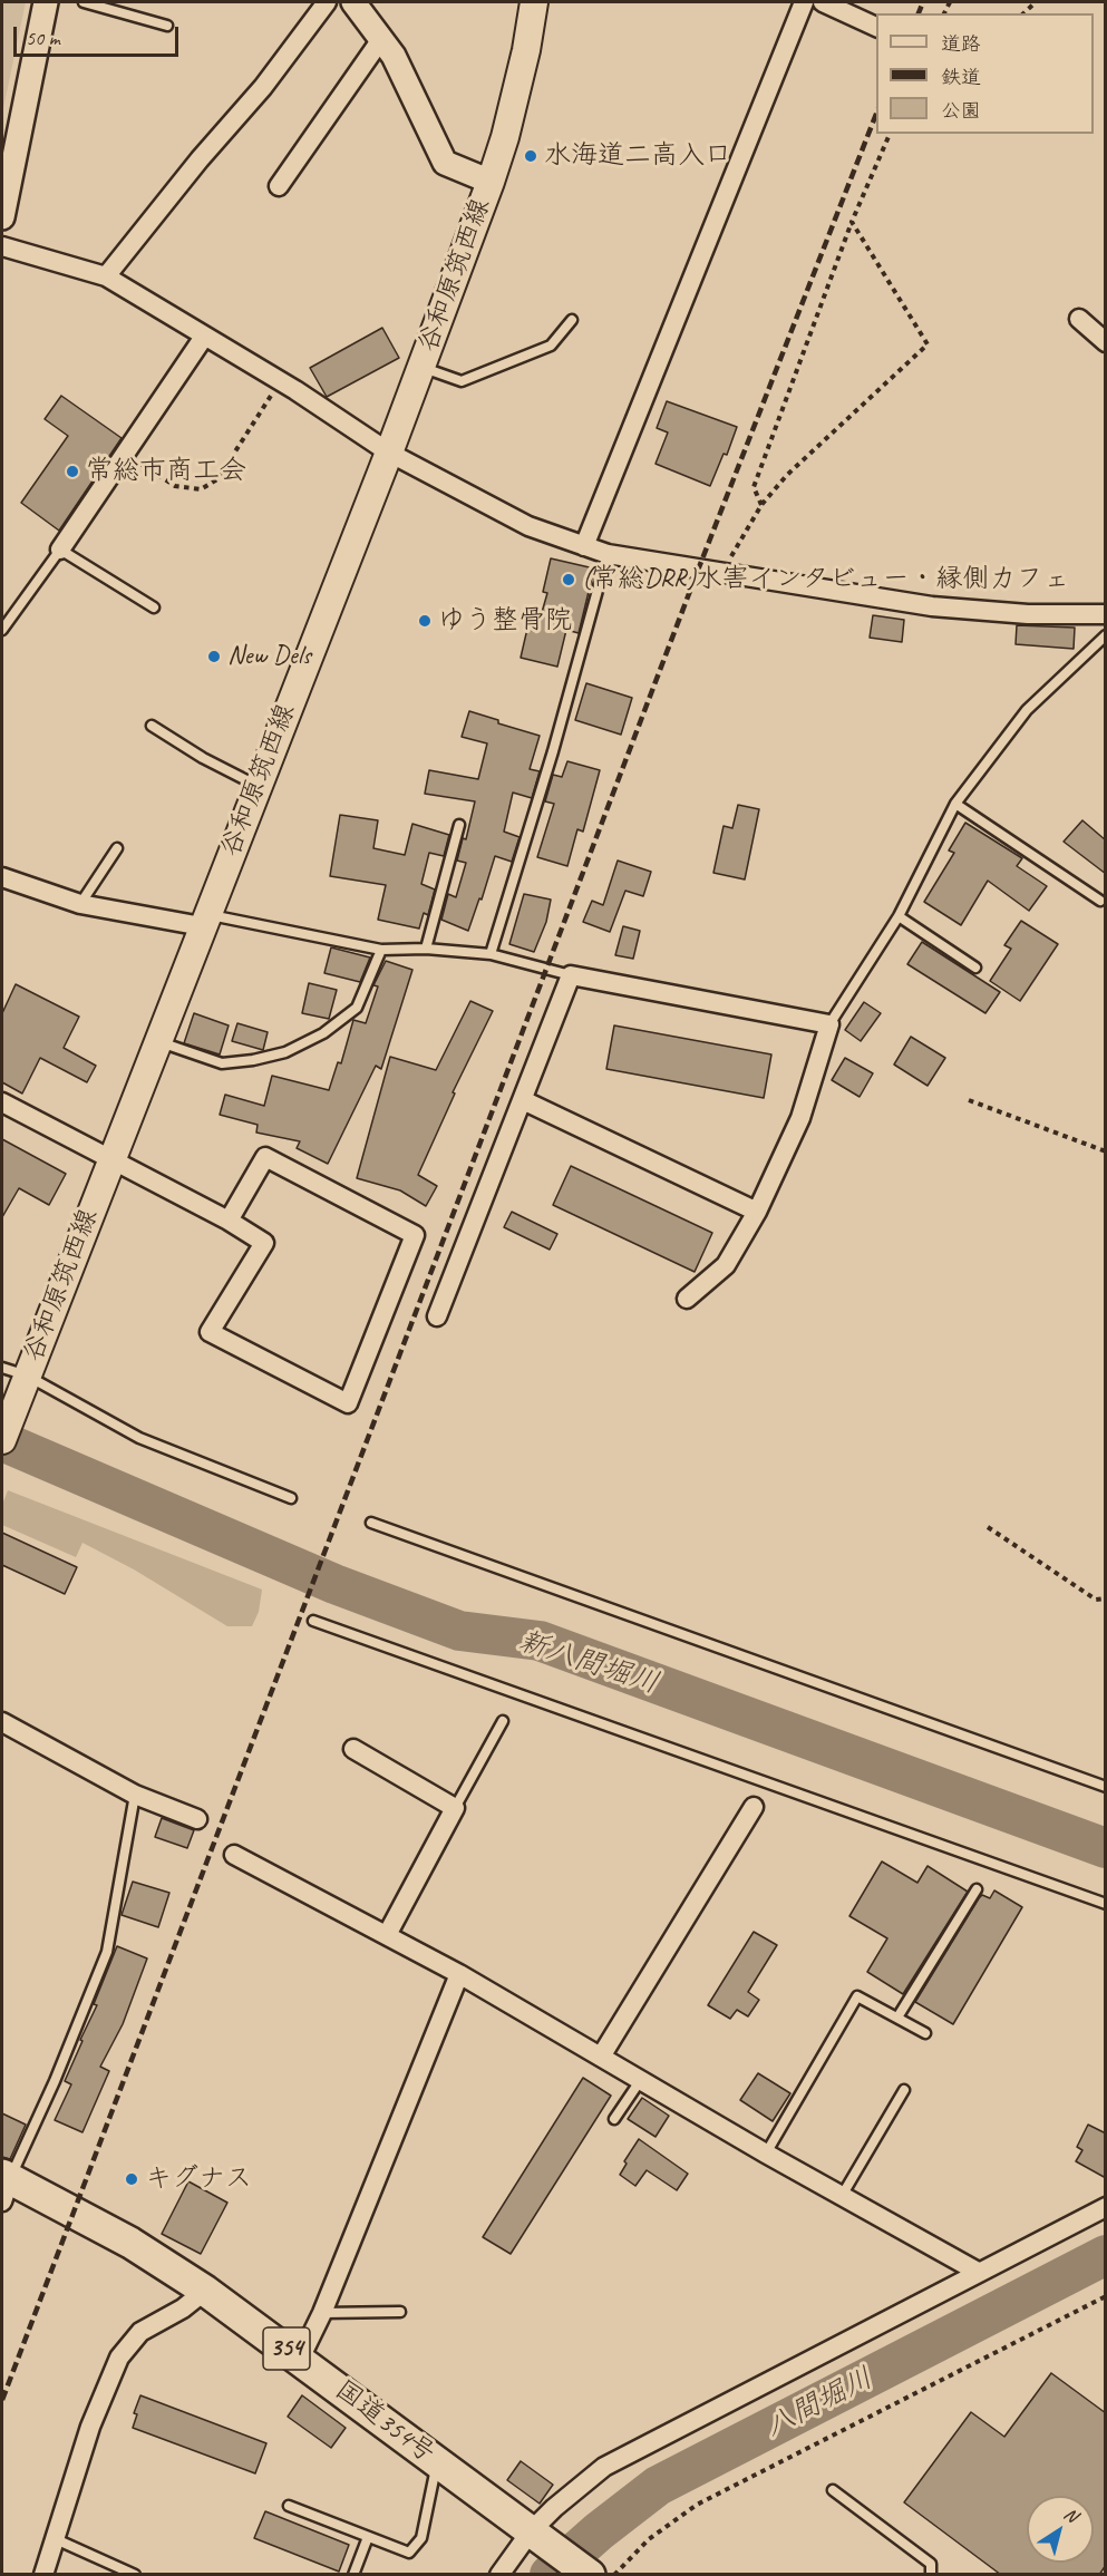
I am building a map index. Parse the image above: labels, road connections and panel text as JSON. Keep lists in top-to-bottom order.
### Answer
{
  "streets": {
    "highway": ["354", "国道354号"],
    "main road": ["谷和原筑西線"]
  },
  "water": ["新八間堀川", "八間堀川"],
  "places": [
    "水海道二高入口",
    "常総市商工会",
    "(常総DRR)水害インタビュー・縁側カフェ",
    "ゆう整骨院",
    "New Dels",
    "キグナス"
  ],
  "legend": ["道路", "鉄道", "公園"],
  "scale_bar": "50 m",
  "north": "top right"
}
